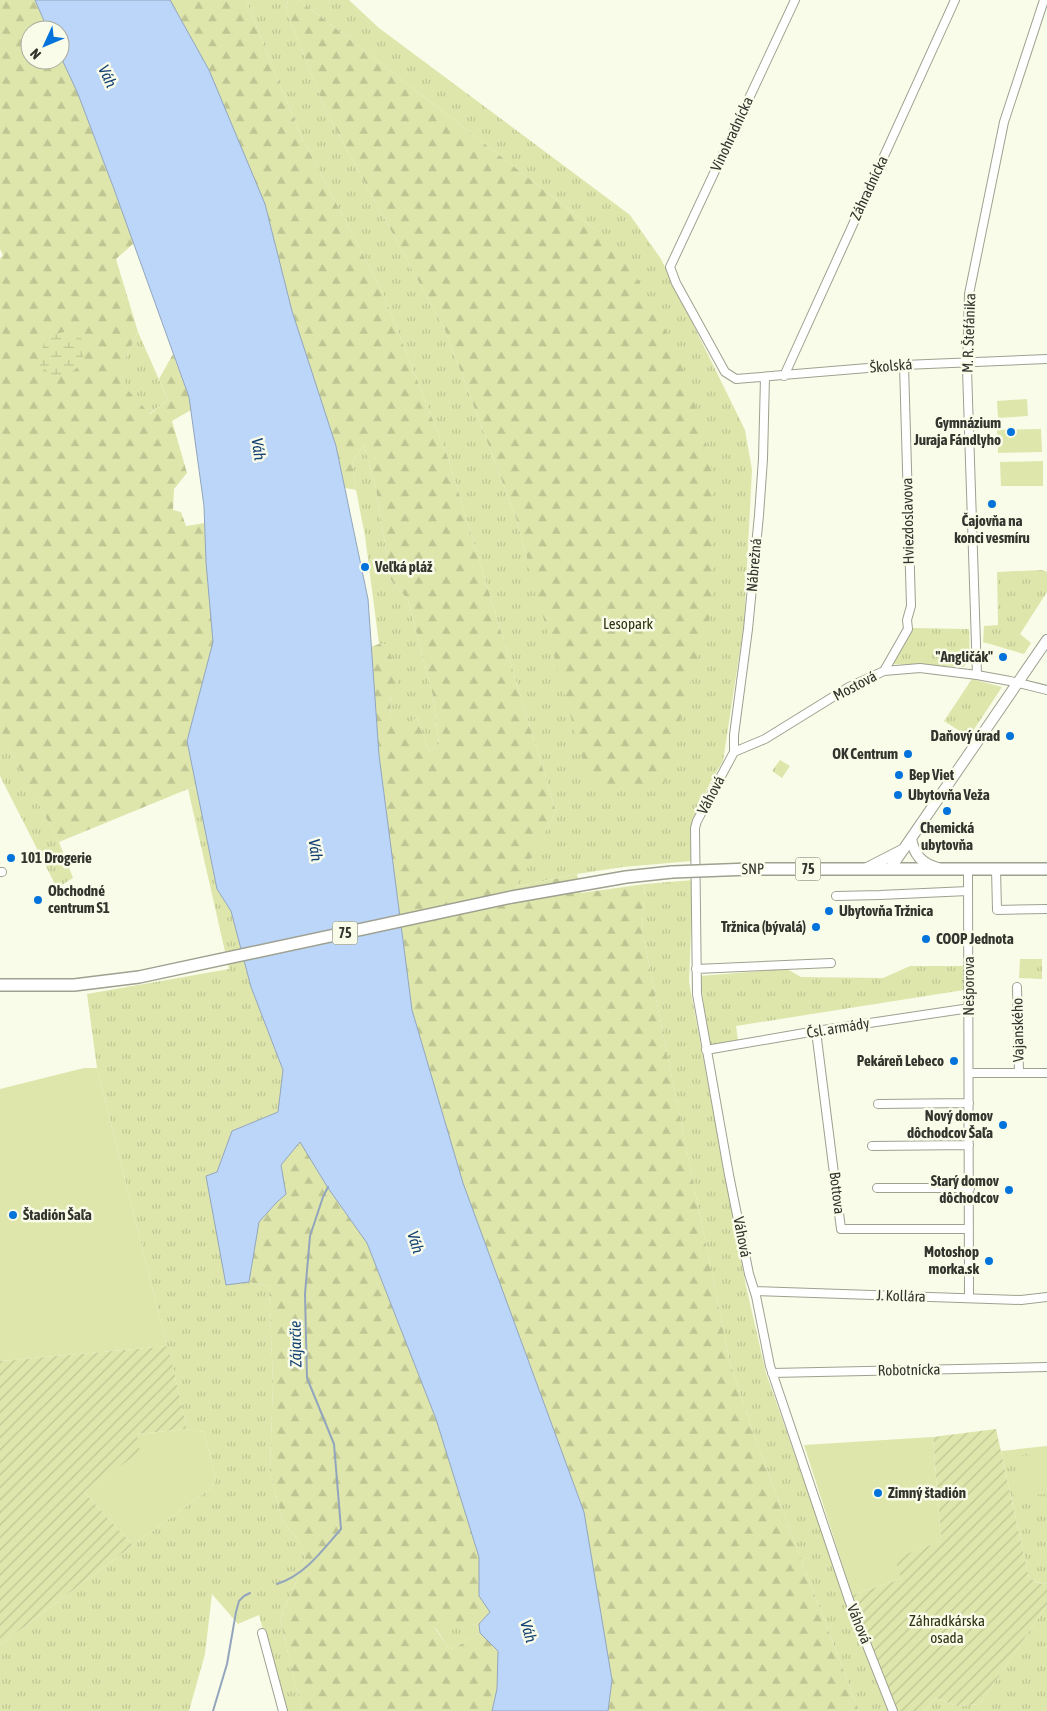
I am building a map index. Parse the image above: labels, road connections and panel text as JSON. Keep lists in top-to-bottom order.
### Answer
{
  "streets": {
    "main road": ["SNP", "75"],
    "street": [
      "Vinohradnícka",
      "Záhradnícka",
      "M. R. Štefánika",
      "Školská",
      "Hviezdoslavova",
      "Nábrežná",
      "Mostová",
      "Váhová",
      "Nešporova",
      "Čsl. armády",
      "Vajanského",
      "Bottova",
      "J. Kollára",
      "Robotnícka"
    ]
  },
  "crossings": [
    ["Vinohradnícka", "Školská"],
    ["Záhradnícka", "Školská"],
    ["M. R. Štefánika", "Školská"],
    ["M. R. Štefánika", "Mostová"],
    ["Školská", "Hviezdoslavova"],
    ["Školská", "Nábrežná"],
    ["Hviezdoslavova", "Mostová"],
    ["Nábrežná", "Mostová"],
    ["Nábrežná", "Váhová"],
    ["Mostová", "Váhová"],
    ["Váhová", "Čsl. armády"],
    ["Váhová", "J. Kollára"],
    ["Váhová", "Robotnícka"],
    ["SNP", "Nešporova"],
    ["Nešporova", "Čsl. armády"],
    ["Nešporova", "Vajanského"],
    ["Nešporova", "Bottova"],
    ["Nešporova", "J. Kollára"],
    ["Čsl. armády", "Bottova"]
  ],
  "water": ["Váh", "Zájarčie"],
  "parks": ["Lesopark", "Záhradkárska osada"],
  "places": [
    "Gymnázium Juraja Fándlyho",
    "Čajovňa na konci vesmíru",
    "Veľká pláž",
    "\"Angličák\"",
    "Daňový úrad",
    "OK Centrum",
    "Bep Viet",
    "Ubytovňa Veža",
    "Chemická ubytovňa",
    "101 Drogerie",
    "Obchodné centrum S1",
    "Ubytovňa Tržnica",
    "Tržnica (bývalá)",
    "COOP Jednota",
    "Pekáreň Lebeco",
    "Nový domov dôchodcov Šaľa",
    "Starý domov dôchodcov",
    "Štadión Šaľa",
    "Motoshop morka.sk",
    "Zimný štadión"
  ],
  "north": "bottom left"
}
